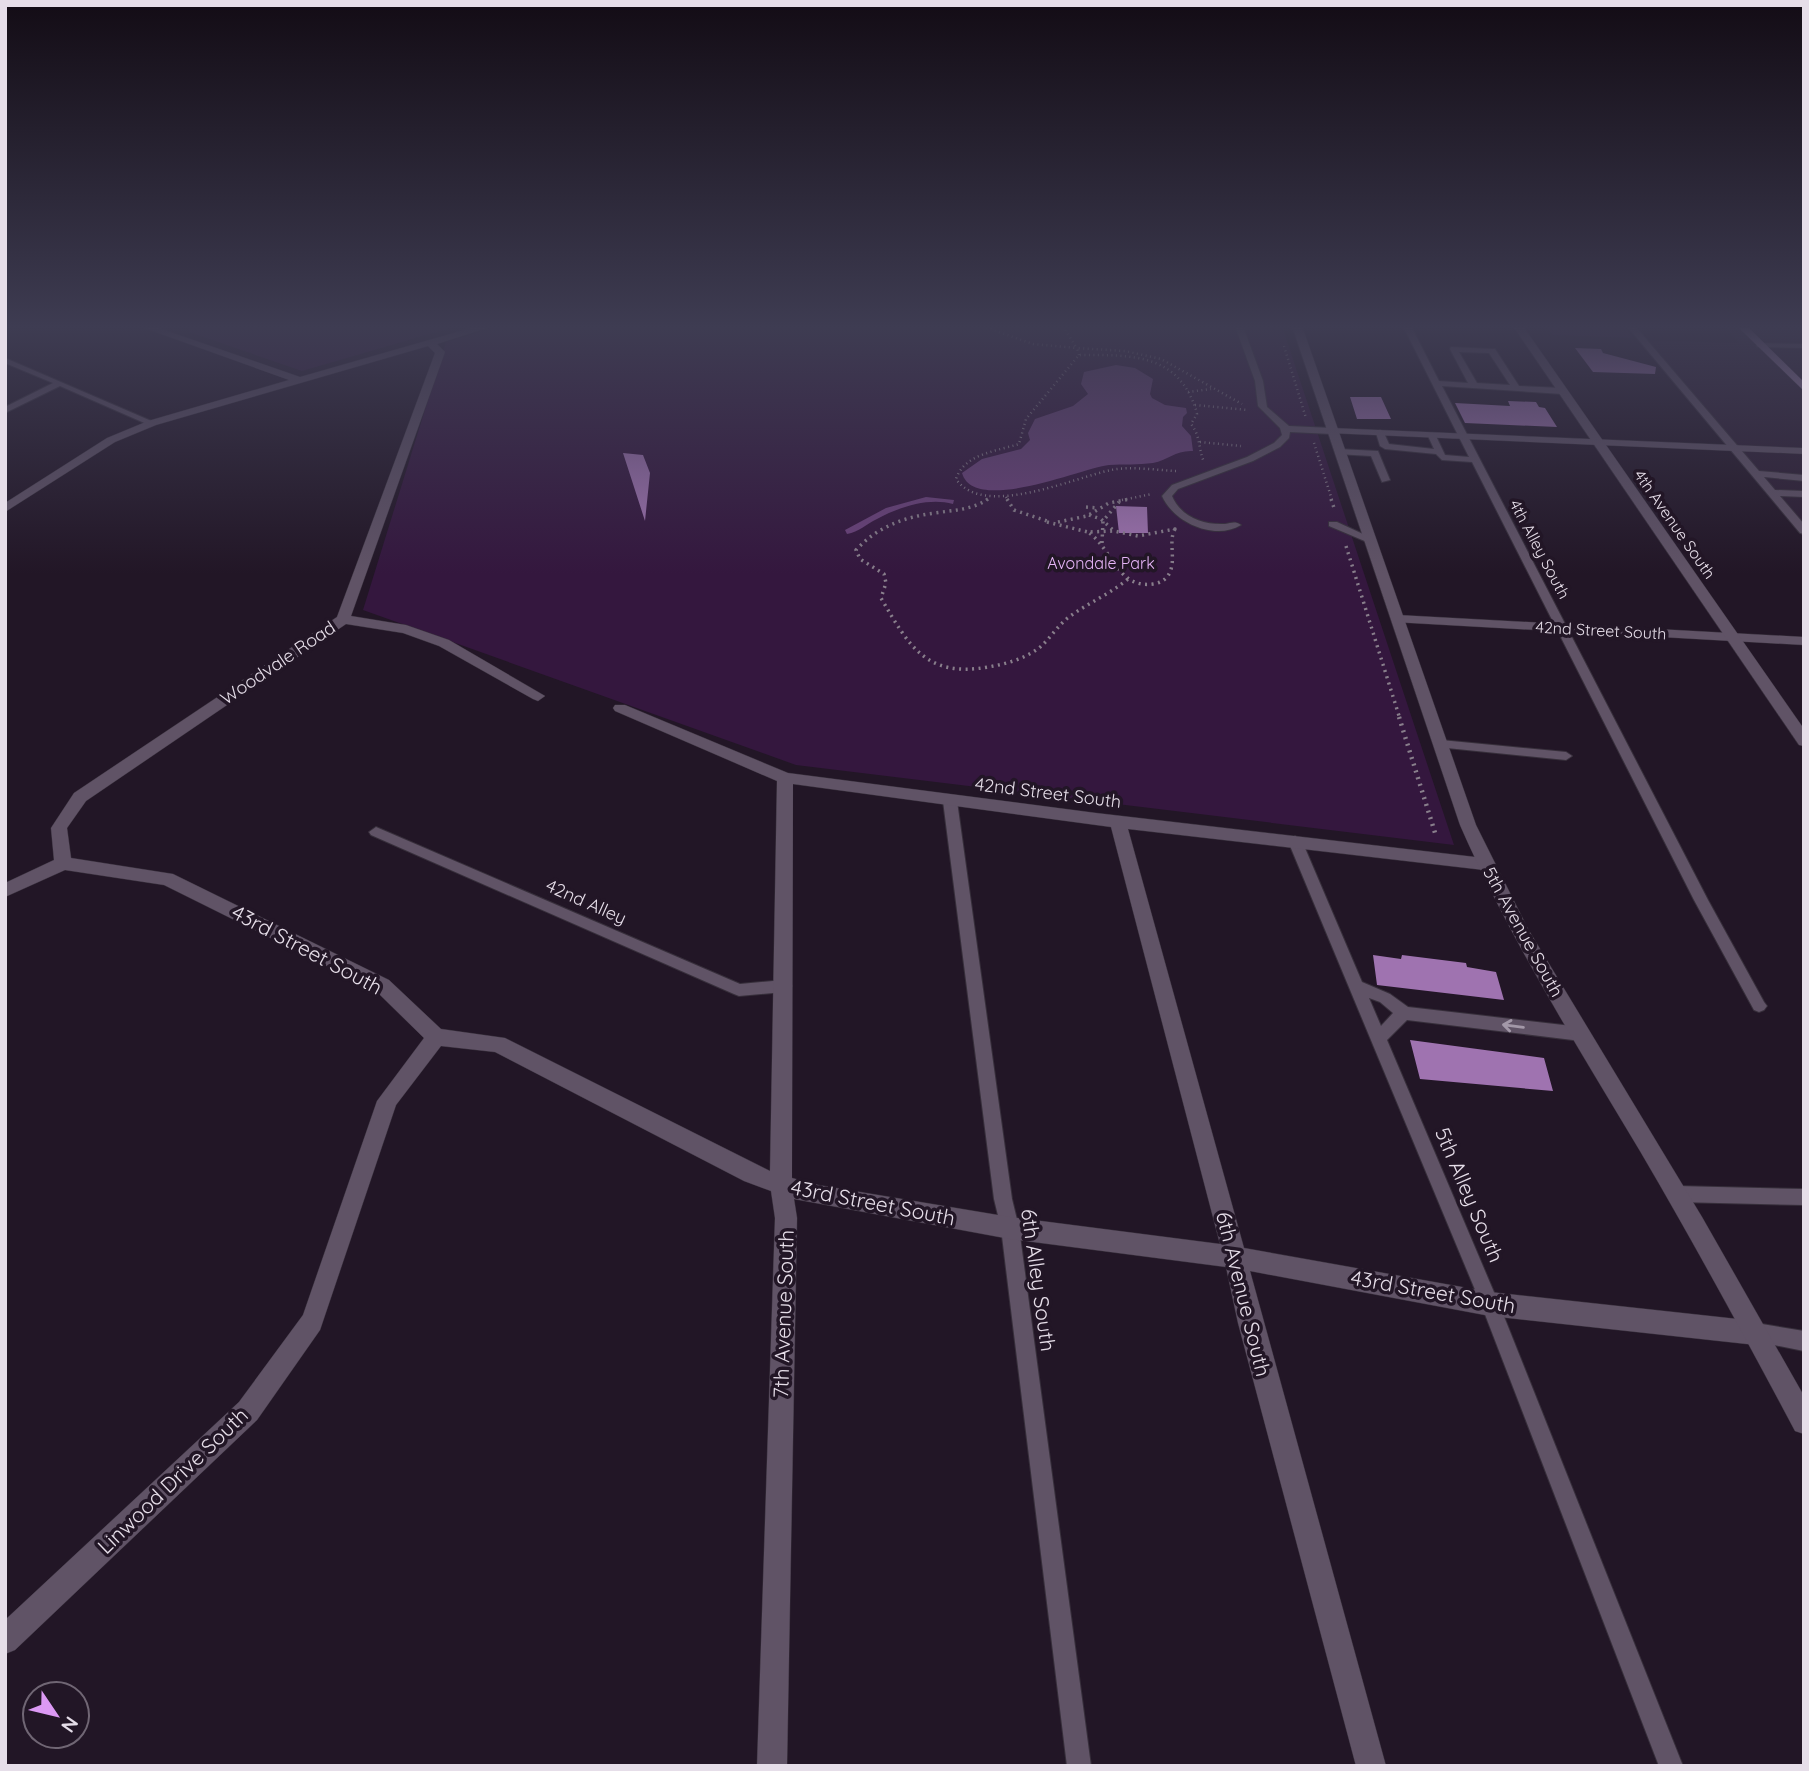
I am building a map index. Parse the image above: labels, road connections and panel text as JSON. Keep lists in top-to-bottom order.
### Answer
{
  "streets": {
    "street": [
      "4th Avenue South",
      "42nd Street South",
      "Woodvale Road",
      "5th Avenue South",
      "43rd Street South",
      "6th Avenue South",
      "7th Avenue South",
      "Linwood Drive South"
    ],
    "lane": [
      "4th Alley South",
      "42nd Alley",
      "5th Alley South",
      "6th Alley South"
    ]
  },
  "crossings": [
    ["4th Avenue South", "42nd Street South"],
    ["4th Alley South", "42nd Street South"],
    ["42nd Street South", "5th Avenue South"],
    ["42nd Street South", "5th Alley South"],
    ["42nd Street South", "6th Alley South"],
    ["42nd Street South", "6th Avenue South"],
    ["42nd Street South", "7th Avenue South"],
    ["Woodvale Road", "43rd Street South"],
    ["42nd Alley", "7th Avenue South"],
    ["5th Avenue South", "43rd Street South"],
    ["43rd Street South", "5th Alley South"],
    ["43rd Street South", "6th Alley South"],
    ["43rd Street South", "6th Avenue South"],
    ["43rd Street South", "7th Avenue South"],
    ["43rd Street South", "Linwood Drive South"]
  ],
  "parks": ["Avondale Park"],
  "north": "bottom right"
}
